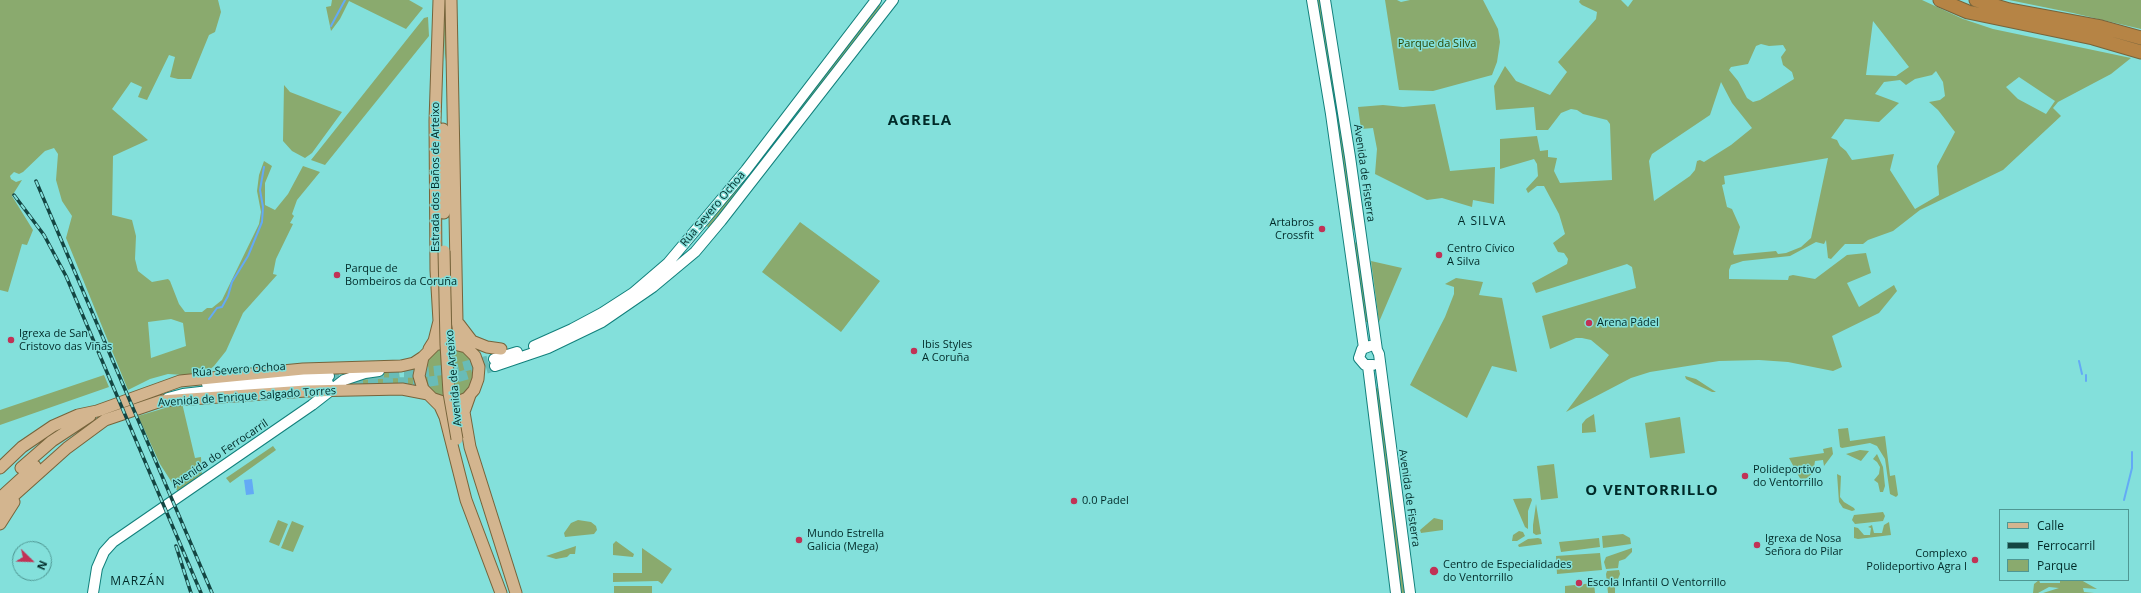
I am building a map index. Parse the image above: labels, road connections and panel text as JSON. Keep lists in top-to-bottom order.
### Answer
{
  "streets": {
    "main road": [
      "Avenida de Fisterra",
      "Estrada dos Baños de Arteixo",
      "Rúa Severo Ochoa",
      "Avenida de Arteixo",
      "Avenida de Enrique Salgado Torres",
      "Avenida do Ferrocarril"
    ]
  },
  "crossings": [
    ["Estrada dos Baños de Arteixo", "Avenida de Arteixo"],
    ["Estrada dos Baños de Arteixo", "Avenida de Enrique Salgado Torres"],
    ["Rúa Severo Ochoa", "Avenida de Enrique Salgado Torres"],
    ["Rúa Severo Ochoa", "Avenida do Ferrocarril"],
    ["Avenida de Arteixo", "Avenida de Enrique Salgado Torres"],
    ["Avenida de Enrique Salgado Torres", "Avenida do Ferrocarril"]
  ],
  "districts": [
    "AGRELA",
    "A SILVA",
    "O VENTORRILLO",
    "MARZÁN"
  ],
  "parks": ["Parque da Silva"],
  "places": [
    "Artabros Crossfit",
    "Centro Cívico A Silva",
    "Parque de Bombeiros da Coruña",
    "Arena Pádel",
    "Igrexa de San Cristovo das Viñas",
    "Ibis Styles A Coruña",
    "Polideportivo do Ventorrillo",
    "0.0 Padel",
    "Mundo Estrella Galicia (Mega)",
    "Igrexa de Nosa Señora do Pilar",
    "Complexo Polideportivo Agra I",
    "Centro de Especialidades do Ventorrillo",
    "Escola Infantil O Ventorrillo"
  ],
  "legend": ["Calle", "Ferrocarril", "Parque"],
  "north": "bottom right"
}
